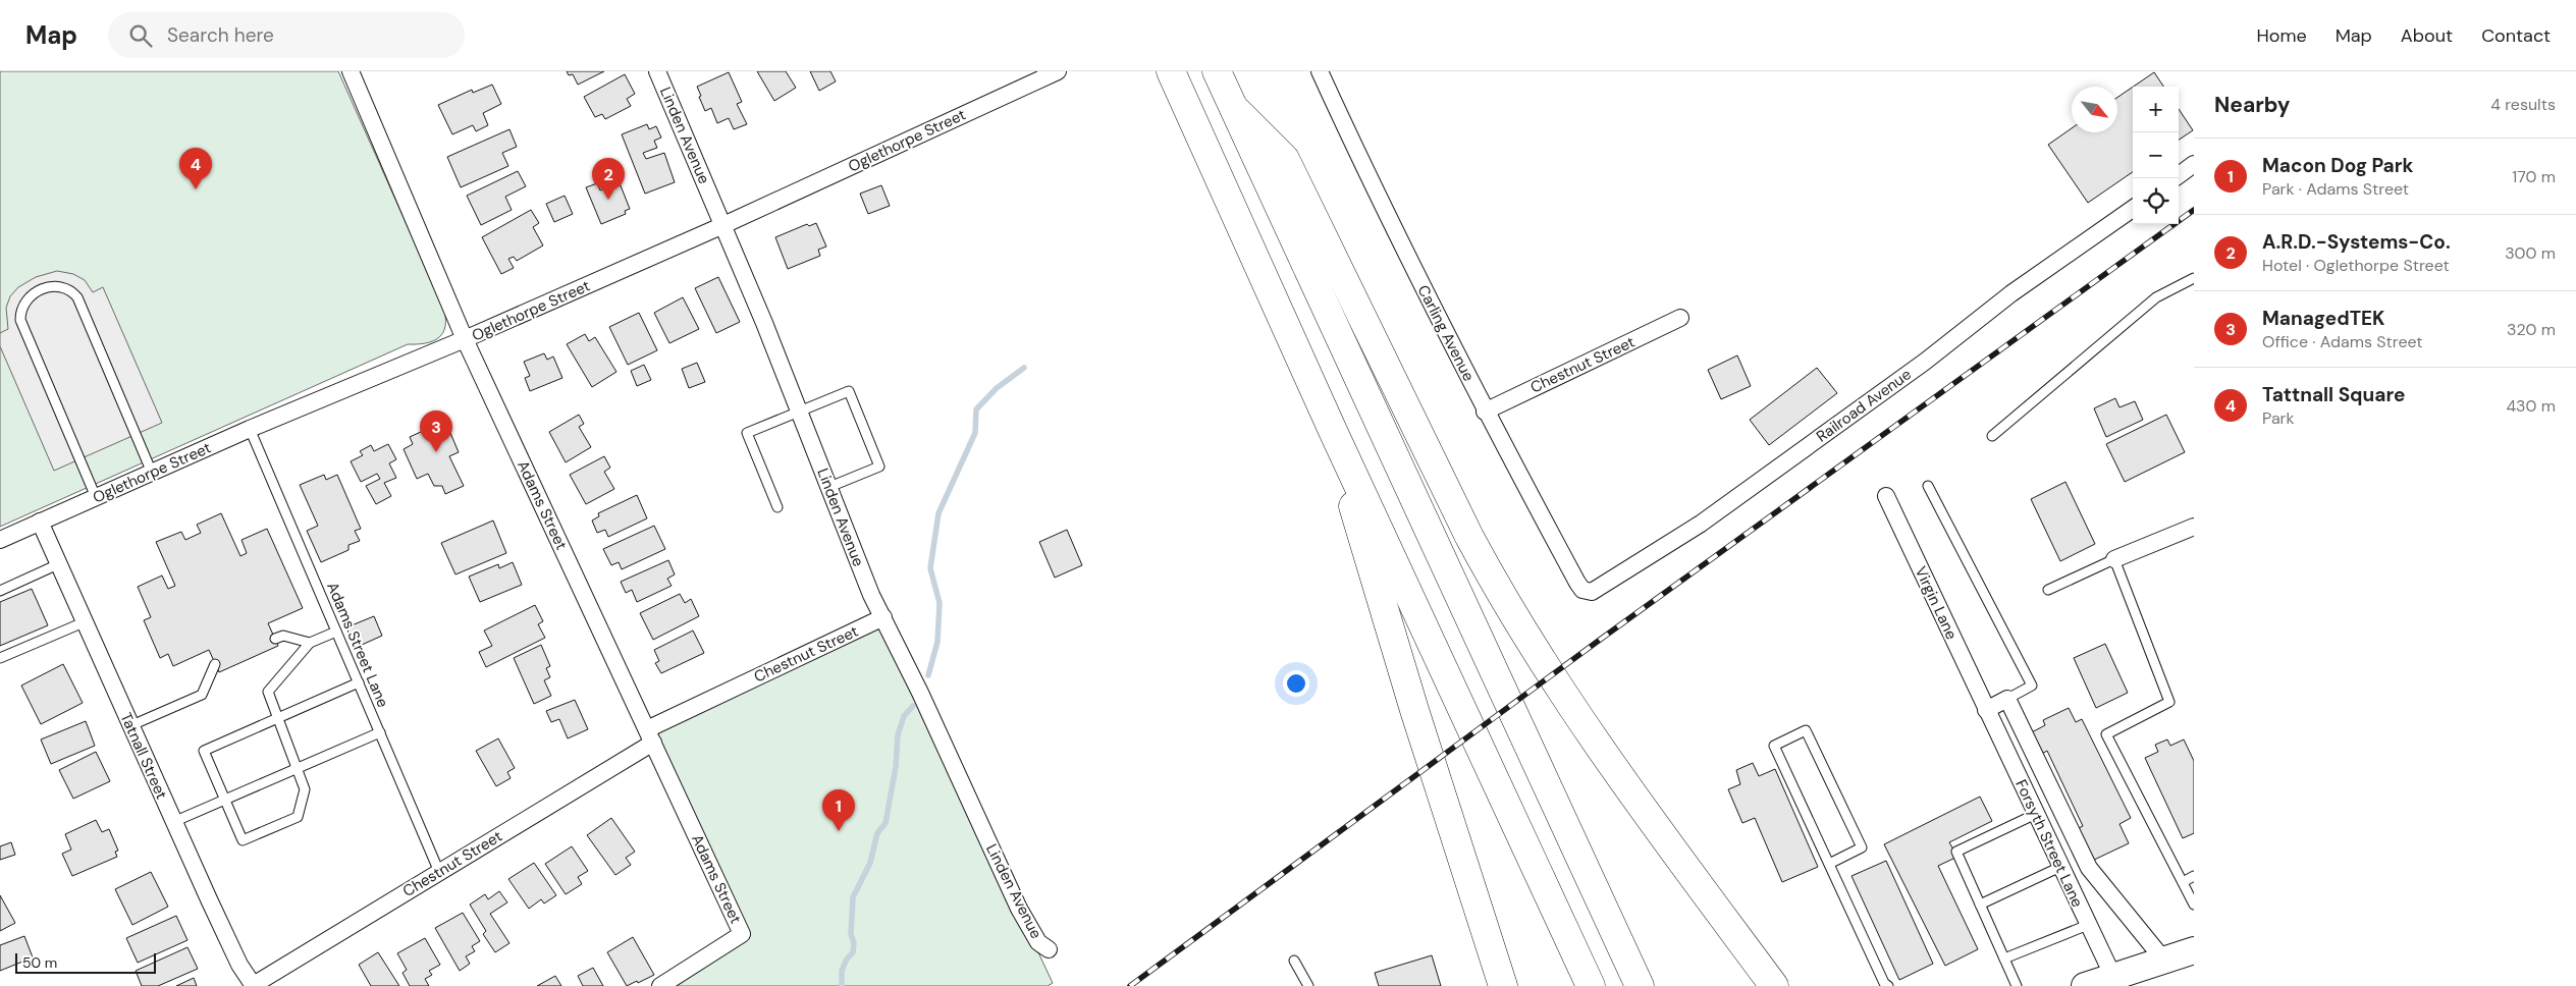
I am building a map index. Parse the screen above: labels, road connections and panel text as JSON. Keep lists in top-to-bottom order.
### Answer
{
  "streets": {
    "street": [
      "Linden Avenue",
      "Oglethorpe Street",
      "Carling Avenue",
      "Chestnut Street",
      "Railroad Avenue",
      "Adams Street",
      "Virgin Lane",
      "Tatnall Street",
      "Forsyth Street Lane"
    ],
    "lane": ["Adams Street Lane"]
  },
  "crossings": [
    ["Linden Avenue", "Oglethorpe Street"],
    ["Linden Avenue", "Chestnut Street"],
    ["Oglethorpe Street", "Adams Street"],
    ["Oglethorpe Street", "Adams Street Lane"],
    ["Oglethorpe Street", "Tatnall Street"],
    ["Carling Avenue", "Chestnut Street"],
    ["Carling Avenue", "Railroad Avenue"],
    ["Chestnut Street", "Adams Street"],
    ["Chestnut Street", "Adams Street Lane"],
    ["Chestnut Street", "Tatnall Street"],
    ["Virgin Lane", "Forsyth Street Lane"]
  ],
  "scale_bar": "50 m",
  "north": "bottom right",
  "page": {
    "header": "Map",
    "search": "Search here",
    "nav": [
      "Home",
      "Map",
      "About",
      "Contact"
    ],
    "heading": ["Nearby", "4 results"],
    "map_buttons": ["+", "−"],
    "list": [
      {
        "mark": "1",
        "name": "Macon Dog Park",
        "note": "Park · Adams Street",
        "value": "170 m"
      },
      {
        "mark": "2",
        "name": "A.R.D.-Systems-Co.",
        "note": "Hotel · Oglethorpe Street",
        "value": "300 m"
      },
      {
        "mark": "3",
        "name": "ManagedTEK",
        "note": "Office · Adams Street",
        "value": "320 m"
      },
      {
        "mark": "4",
        "name": "Tattnall Square",
        "note": "Park",
        "value": "430 m"
      }
    ],
    "pins": [
      "4",
      "2",
      "3",
      "1"
    ],
    "scale": "50 m"
  }
}
